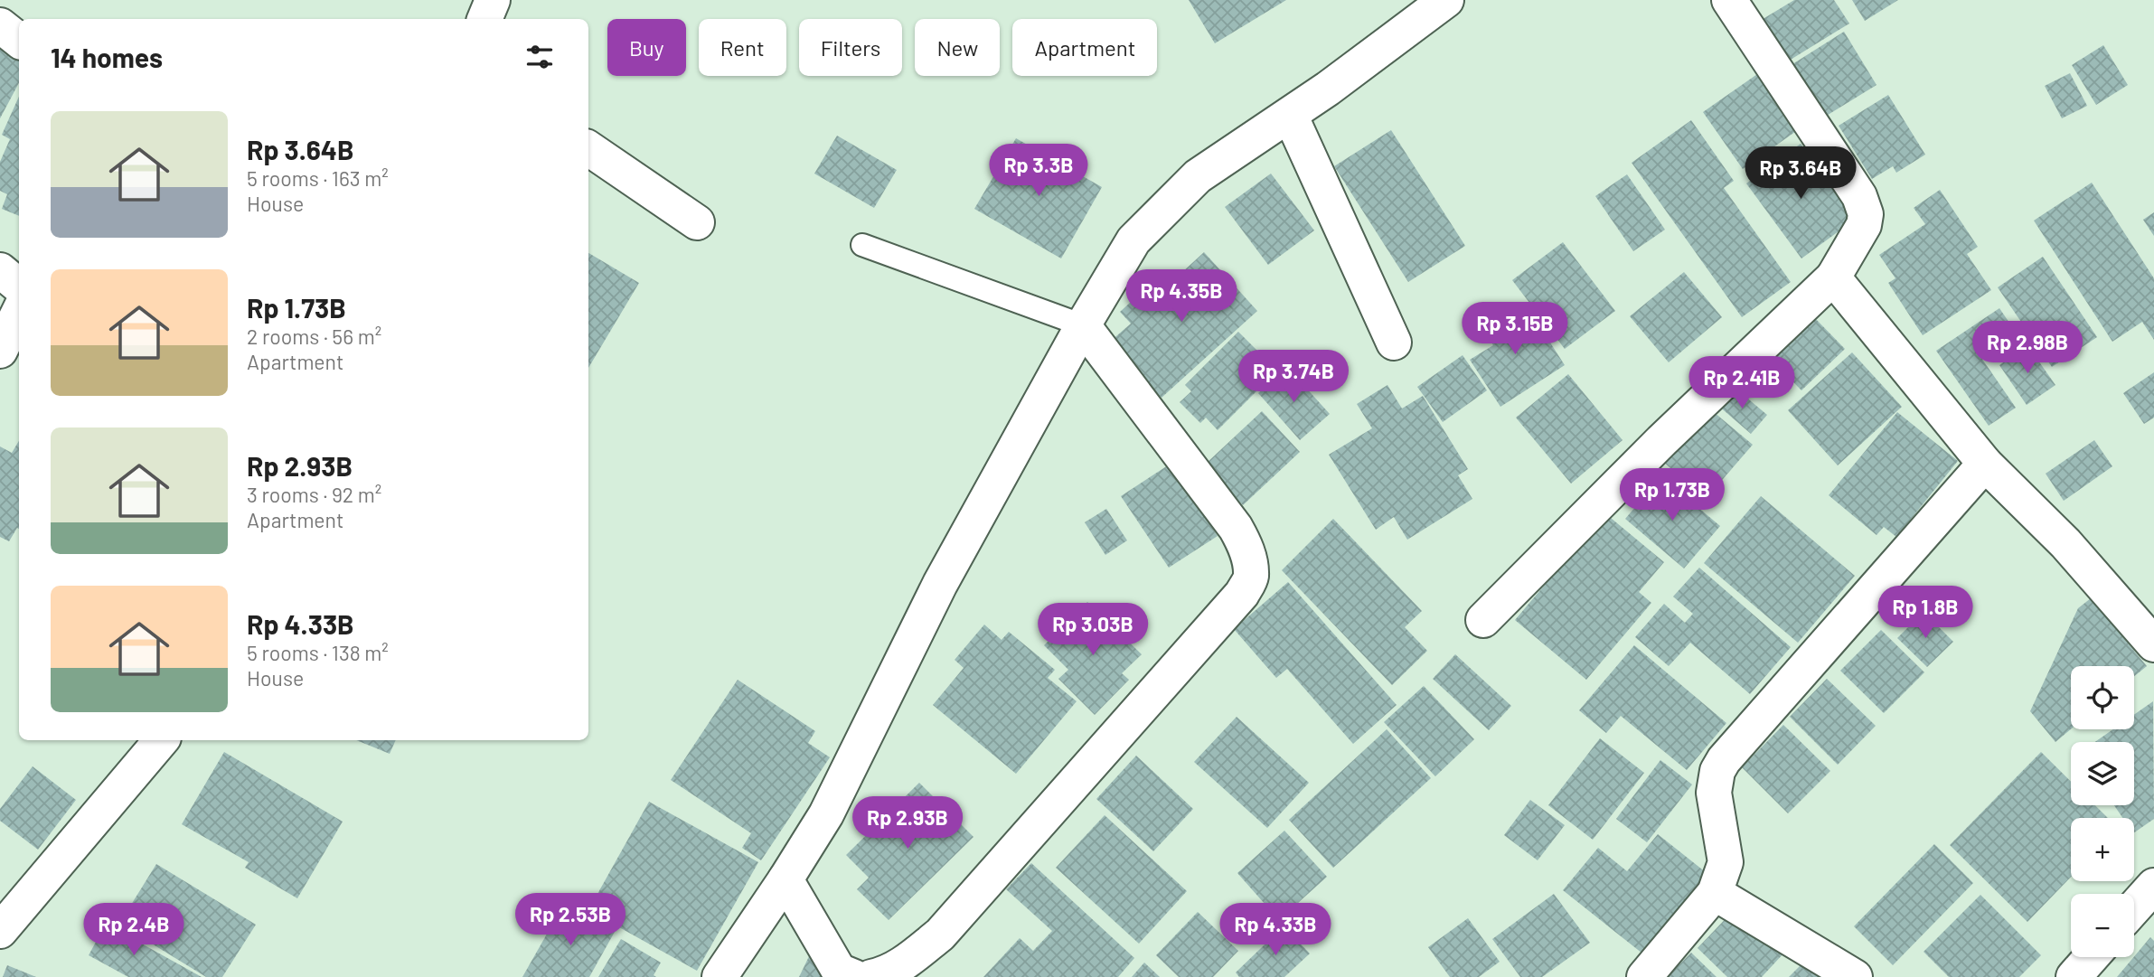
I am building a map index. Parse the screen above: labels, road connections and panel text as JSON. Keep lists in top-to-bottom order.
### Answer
{
  "page": {
    "chip": [
      "Buy",
      "Rent",
      "Filters",
      "New",
      "Apartment"
    ],
    "heading": "14 homes",
    "list": [
      {
        "name": "Rp 3.64B",
        "note": "5 rooms · 163 m² · House"
      },
      {
        "name": "Rp 1.73B",
        "note": "2 rooms · 56 m² · Apartment"
      },
      {
        "name": "Rp 2.93B",
        "note": "3 rooms · 92 m² · Apartment"
      },
      {
        "name": "Rp 4.33B",
        "note": "5 rooms · 138 m² · House"
      }
    ],
    "price": [
      "Rp 3.3B",
      "Rp 3.64B",
      "Rp 4.35B",
      "Rp 3.15B",
      "Rp 2.98B",
      "Rp 3.74B",
      "Rp 2.41B",
      "Rp 1.73B",
      "Rp 1.8B",
      "Rp 3.03B",
      "Rp 2.93B",
      "Rp 2.53B",
      "Rp 2.4B",
      "Rp 4.33B"
    ],
    "map_buttons": ["+", "−"]
  }
}
